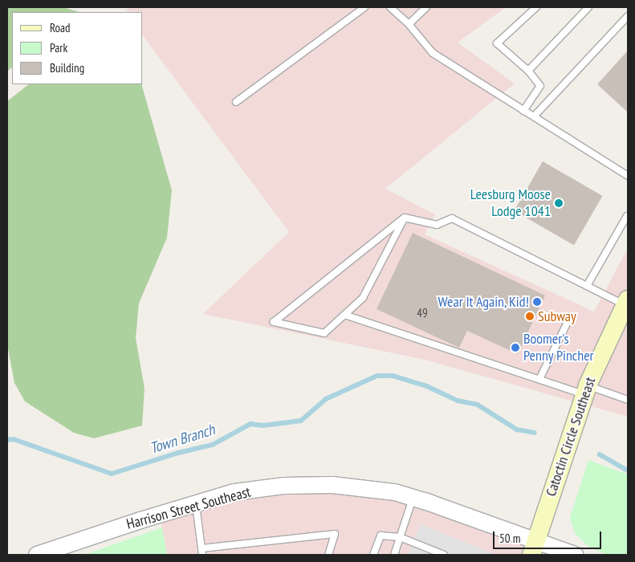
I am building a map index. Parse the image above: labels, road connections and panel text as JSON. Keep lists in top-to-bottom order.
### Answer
{
  "streets": {
    "main road": ["Catoctin Circle Southeast"],
    "street": ["Harrison Street Southeast"]
  },
  "crossings": [
    ["Catoctin Circle Southeast", "Harrison Street Southeast"]
  ],
  "water": ["Town Branch"],
  "places": [
    "Leesburg Moose Lodge 1041",
    "Wear It Again, Kid!",
    "Subway",
    "Boomer's Penny Pincher"
  ],
  "house_numbers": ["49"],
  "legend": ["Road", "Park", "Building"],
  "scale_bar": "50 m"
}
